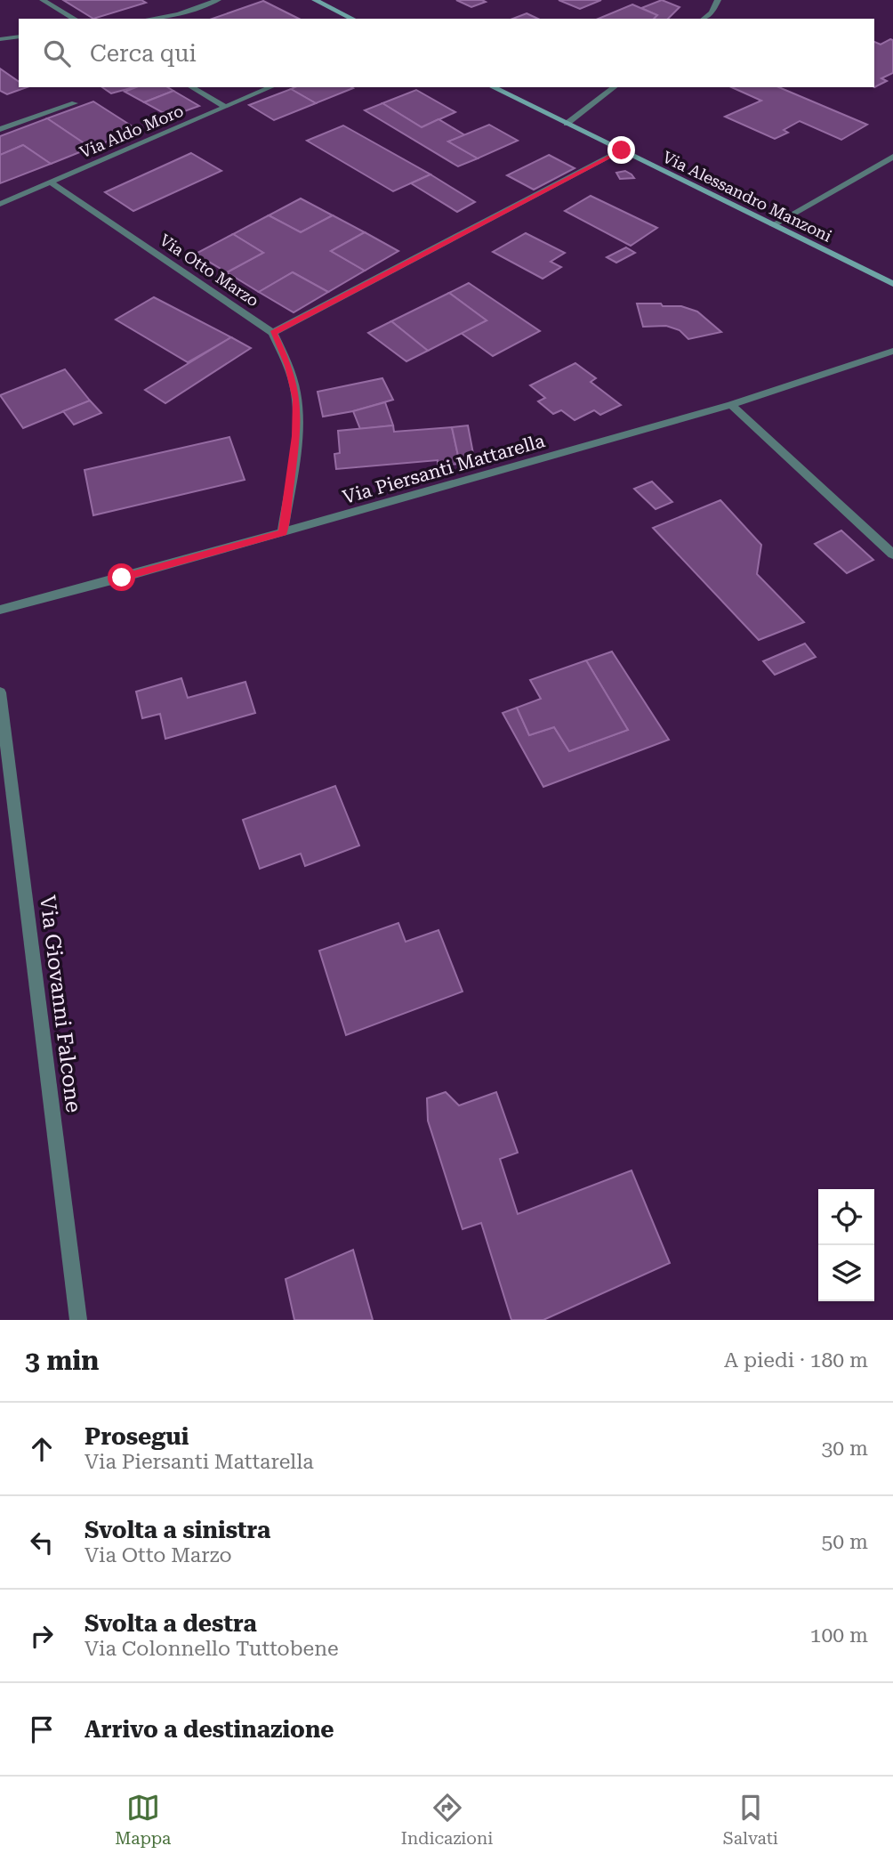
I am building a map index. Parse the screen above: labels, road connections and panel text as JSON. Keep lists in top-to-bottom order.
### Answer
{
  "streets": {
    "main road": ["Via Alessandro Manzoni"],
    "street": [
      "Via Aldo Moro",
      "Via Otto Marzo",
      "Via Piersanti Mattarella",
      "Via Giovanni Falcone"
    ]
  },
  "crossings": [
    ["Via Aldo Moro", "Via Otto Marzo"]
  ],
  "page": {
    "search": "Cerca qui",
    "heading": ["3 min", "A piedi · 180 m"],
    "list": [
      ["Prosegui", "Via Piersanti Mattarella", "30 m"],
      ["Svolta a sinistra", "Via Otto Marzo", "50 m"],
      ["Svolta a destra", "Via Colonnello Tuttobene", "100 m"],
      "Arrivo a destinazione"
    ],
    "nav": ["Mappa", "Indicazioni", "Salvati"]
  }
}
